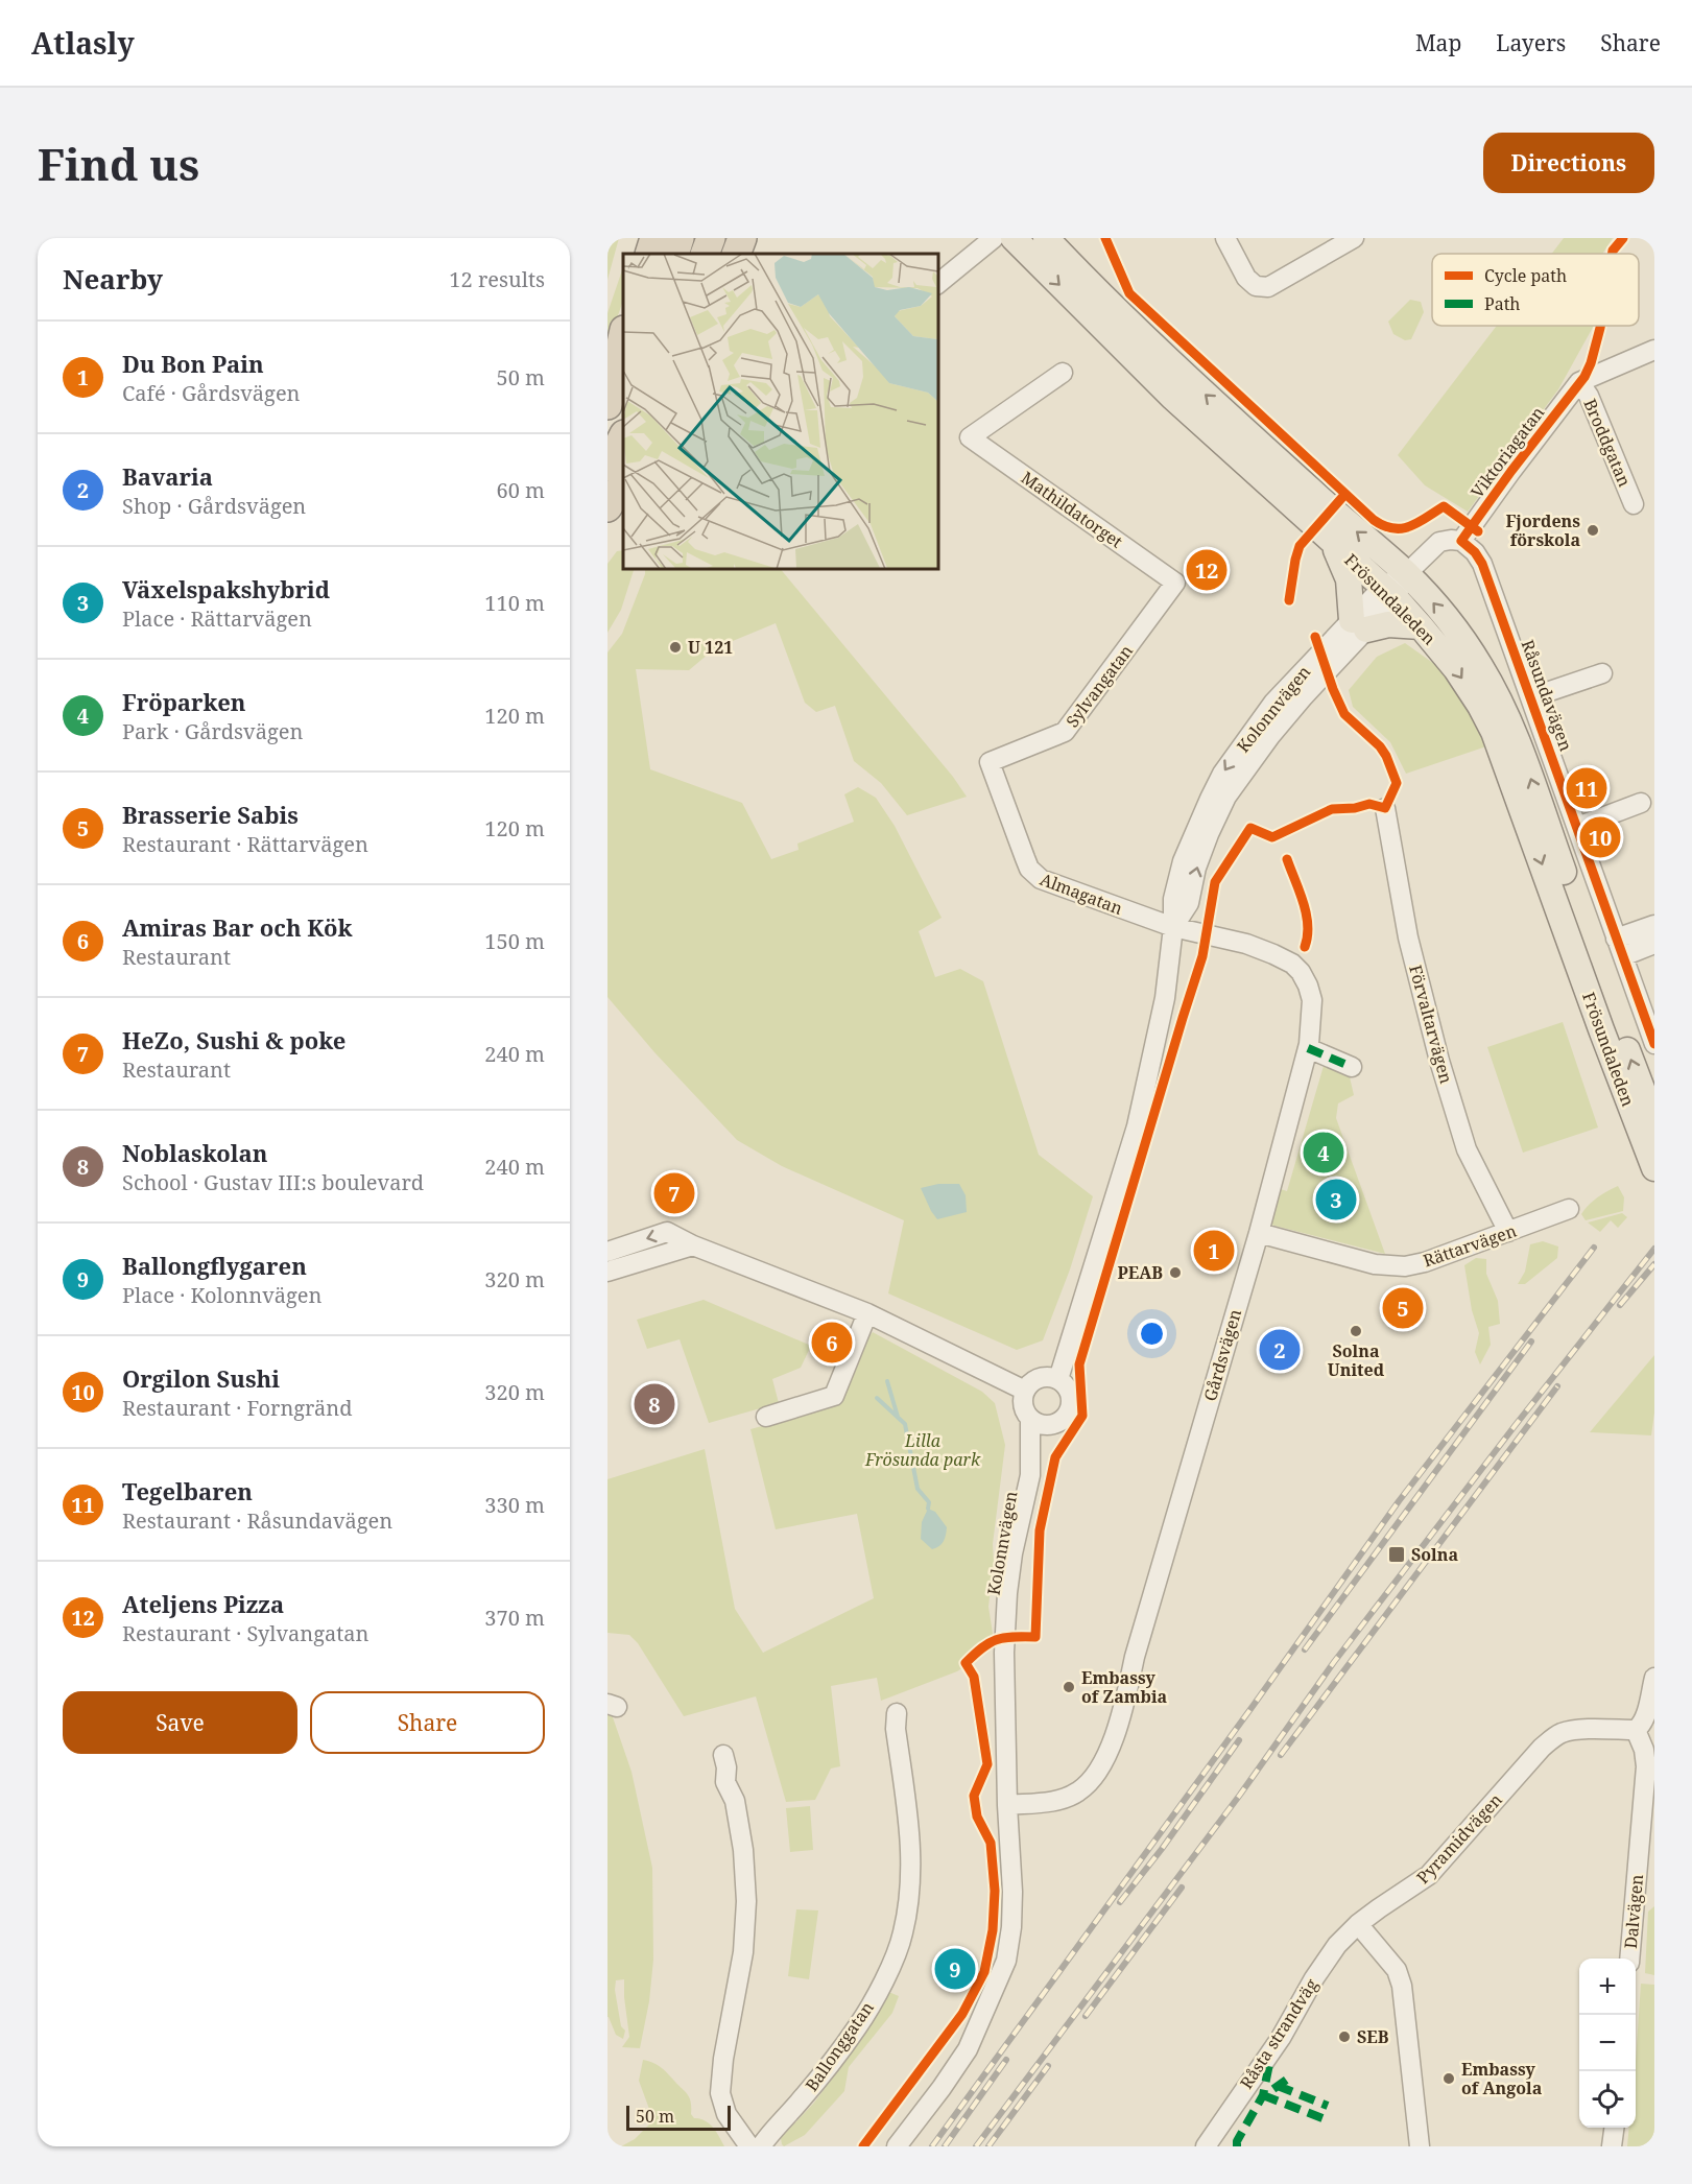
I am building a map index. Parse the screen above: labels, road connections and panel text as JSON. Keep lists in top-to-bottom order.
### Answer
{
  "streets": {
    "main road": ["Frösundaleden"],
    "street": [
      "Broddgatan",
      "Viktoriagatan",
      "Mathildatorget",
      "Sylvangatan",
      "Råsundavägen",
      "Kolonnvägen",
      "Almagatan",
      "Förvaltarvägen",
      "Rättarvägen",
      "Gårdsvägen",
      "Pyramidvägen",
      "Dalvägen",
      "Råsta strandväg",
      "Ballonggatan"
    ]
  },
  "crossings": [
    ["Broddgatan", "Viktoriagatan"],
    ["Viktoriagatan", "Råsundavägen"],
    ["Mathildatorget", "Sylvangatan"],
    ["Frösundaleden", "Kolonnvägen"],
    ["Sylvangatan", "Almagatan"],
    ["Kolonnvägen", "Almagatan"],
    ["Kolonnvägen", "Gårdsvägen"],
    ["Almagatan", "Gårdsvägen"],
    ["Förvaltarvägen", "Rättarvägen"],
    ["Rättarvägen", "Gårdsvägen"],
    ["Pyramidvägen", "Dalvägen"],
    ["Pyramidvägen", "Råsta strandväg"]
  ],
  "parks": ["Lilla Frösunda park"],
  "places": {
    "other": [
      "Fjordens förskola",
      "U 121",
      "PEAB",
      "Solna United",
      "Embassy of Zambia",
      "SEB",
      "Embassy of Angola"
    ],
    "transit": ["Solna"]
  },
  "legend": ["Cycle path", "Path"],
  "scale_bar": "50 m",
  "page": {
    "header": "Atlasly",
    "nav": ["Map", "Layers", "Share"],
    "buttons": [
      "Directions",
      ["Save", "Share"]
    ],
    "title": "Find us",
    "heading": ["Nearby", "12 results"],
    "list": [
      {
        "mark": "1",
        "name": "Du Bon Pain",
        "note": "Café · Gårdsvägen",
        "value": "50 m"
      },
      {
        "mark": "2",
        "name": "Bavaria",
        "note": "Shop · Gårdsvägen",
        "value": "60 m"
      },
      {
        "mark": "3",
        "name": "Växelspakshybrid",
        "note": "Place · Rättarvägen",
        "value": "110 m"
      },
      {
        "mark": "4",
        "name": "Fröparken",
        "note": "Park · Gårdsvägen",
        "value": "120 m"
      },
      {
        "mark": "5",
        "name": "Brasserie Sabis",
        "note": "Restaurant · Rättarvägen",
        "value": "120 m"
      },
      {
        "mark": "6",
        "name": "Amiras Bar och Kök",
        "note": "Restaurant",
        "value": "150 m"
      },
      {
        "mark": "7",
        "name": "HeZo, Sushi & poke",
        "note": "Restaurant",
        "value": "240 m"
      },
      {
        "mark": "8",
        "name": "Noblaskolan",
        "note": "School · Gustav III:s boulevard",
        "value": "240 m"
      },
      {
        "mark": "9",
        "name": "Ballongflygaren",
        "note": "Place · Kolonnvägen",
        "value": "320 m"
      },
      {
        "mark": "10",
        "name": "Orgilon Sushi",
        "note": "Restaurant · Forngränd",
        "value": "320 m"
      },
      {
        "mark": "11",
        "name": "Tegelbaren",
        "note": "Restaurant · Råsundavägen",
        "value": "330 m"
      },
      {
        "mark": "12",
        "name": "Ateljens Pizza",
        "note": "Restaurant · Sylvangatan",
        "value": "370 m"
      }
    ],
    "pins": [
      "12",
      "11",
      "10",
      "4",
      "7",
      "3",
      "1",
      "5",
      "6",
      "2",
      "8",
      "9"
    ],
    "map_buttons": ["+", "−"],
    "scale": "50 m"
  }
}
